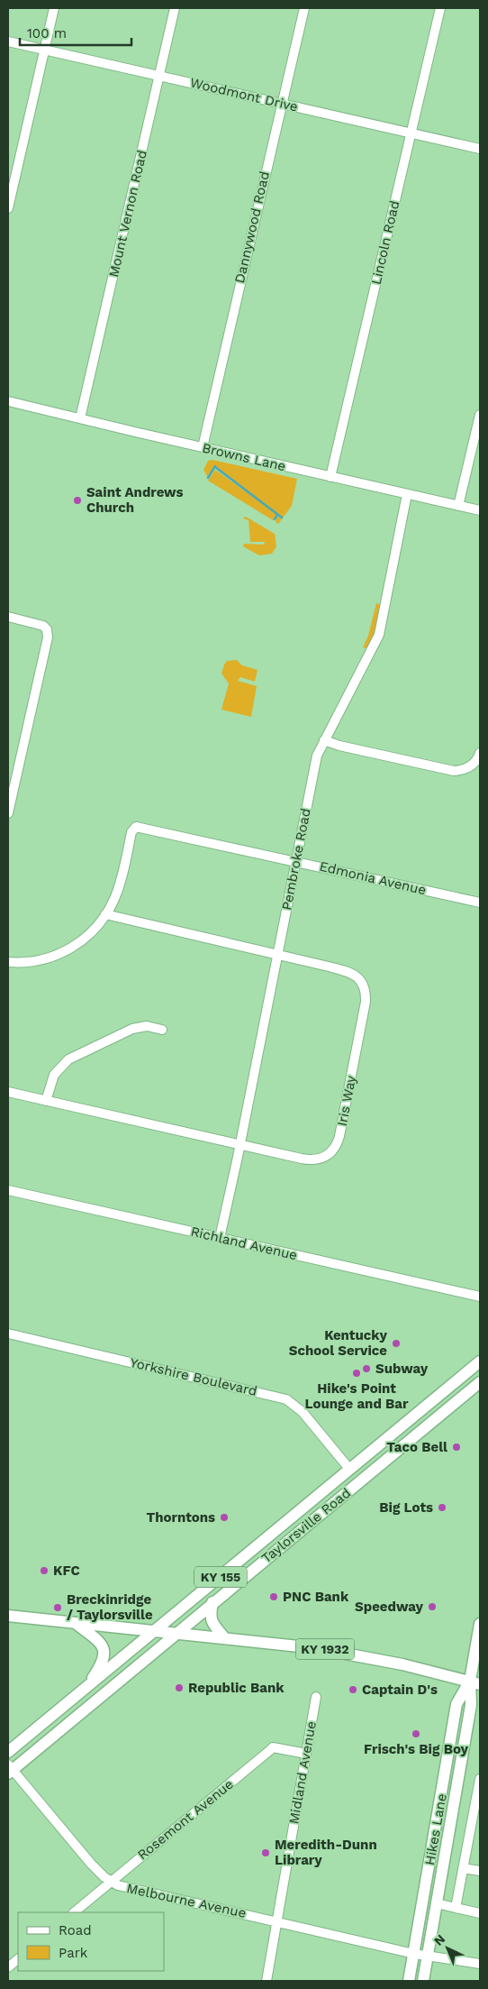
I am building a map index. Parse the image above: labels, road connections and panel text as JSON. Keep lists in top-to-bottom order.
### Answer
{
  "streets": {
    "main road": [
      "Taylorsville Road",
      "KY 155",
      "KY 1932",
      "Hikes Lane"
    ],
    "street": [
      "Woodmont Drive",
      "Mount Vernon Road",
      "Dannywood Road",
      "Lincoln Road",
      "Browns Lane",
      "Pembroke Road",
      "Edmonia Avenue",
      "Iris Way",
      "Richland Avenue",
      "Yorkshire Boulevard",
      "Midland Avenue",
      "Rosemont Avenue",
      "Melbourne Avenue"
    ]
  },
  "crossings": [
    ["Woodmont Drive", "Mount Vernon Road"],
    ["Woodmont Drive", "Dannywood Road"],
    ["Woodmont Drive", "Lincoln Road"],
    ["Mount Vernon Road", "Browns Lane"],
    ["Dannywood Road", "Browns Lane"],
    ["Lincoln Road", "Browns Lane"],
    ["Browns Lane", "Pembroke Road"],
    ["Pembroke Road", "Edmonia Avenue"],
    ["Pembroke Road", "Iris Way"],
    ["Pembroke Road", "Richland Avenue"],
    ["Edmonia Avenue", "Iris Way"],
    ["Yorkshire Boulevard", "Taylorsville Road"],
    ["Taylorsville Road", "KY 1932"],
    ["Taylorsville Road", "Melbourne Avenue"],
    ["KY 1932", "Hikes Lane"],
    ["Midland Avenue", "Rosemont Avenue"],
    ["Midland Avenue", "Melbourne Avenue"],
    ["Rosemont Avenue", "Melbourne Avenue"],
    ["Hikes Lane", "Melbourne Avenue"]
  ],
  "places": [
    "Saint Andrews Church",
    "Kentucky School Service",
    "Subway",
    "Hike's Point Lounge and Bar",
    "Taco Bell",
    "Big Lots",
    "Thorntons",
    "KFC",
    "PNC Bank",
    "Speedway",
    "Breckinridge / Taylorsville",
    "Republic Bank",
    "Captain D's",
    "Frisch's Big Boy",
    "Meredith-Dunn Library"
  ],
  "legend": ["Road", "Park"],
  "scale_bar": "100 m",
  "north": "top left"
}
